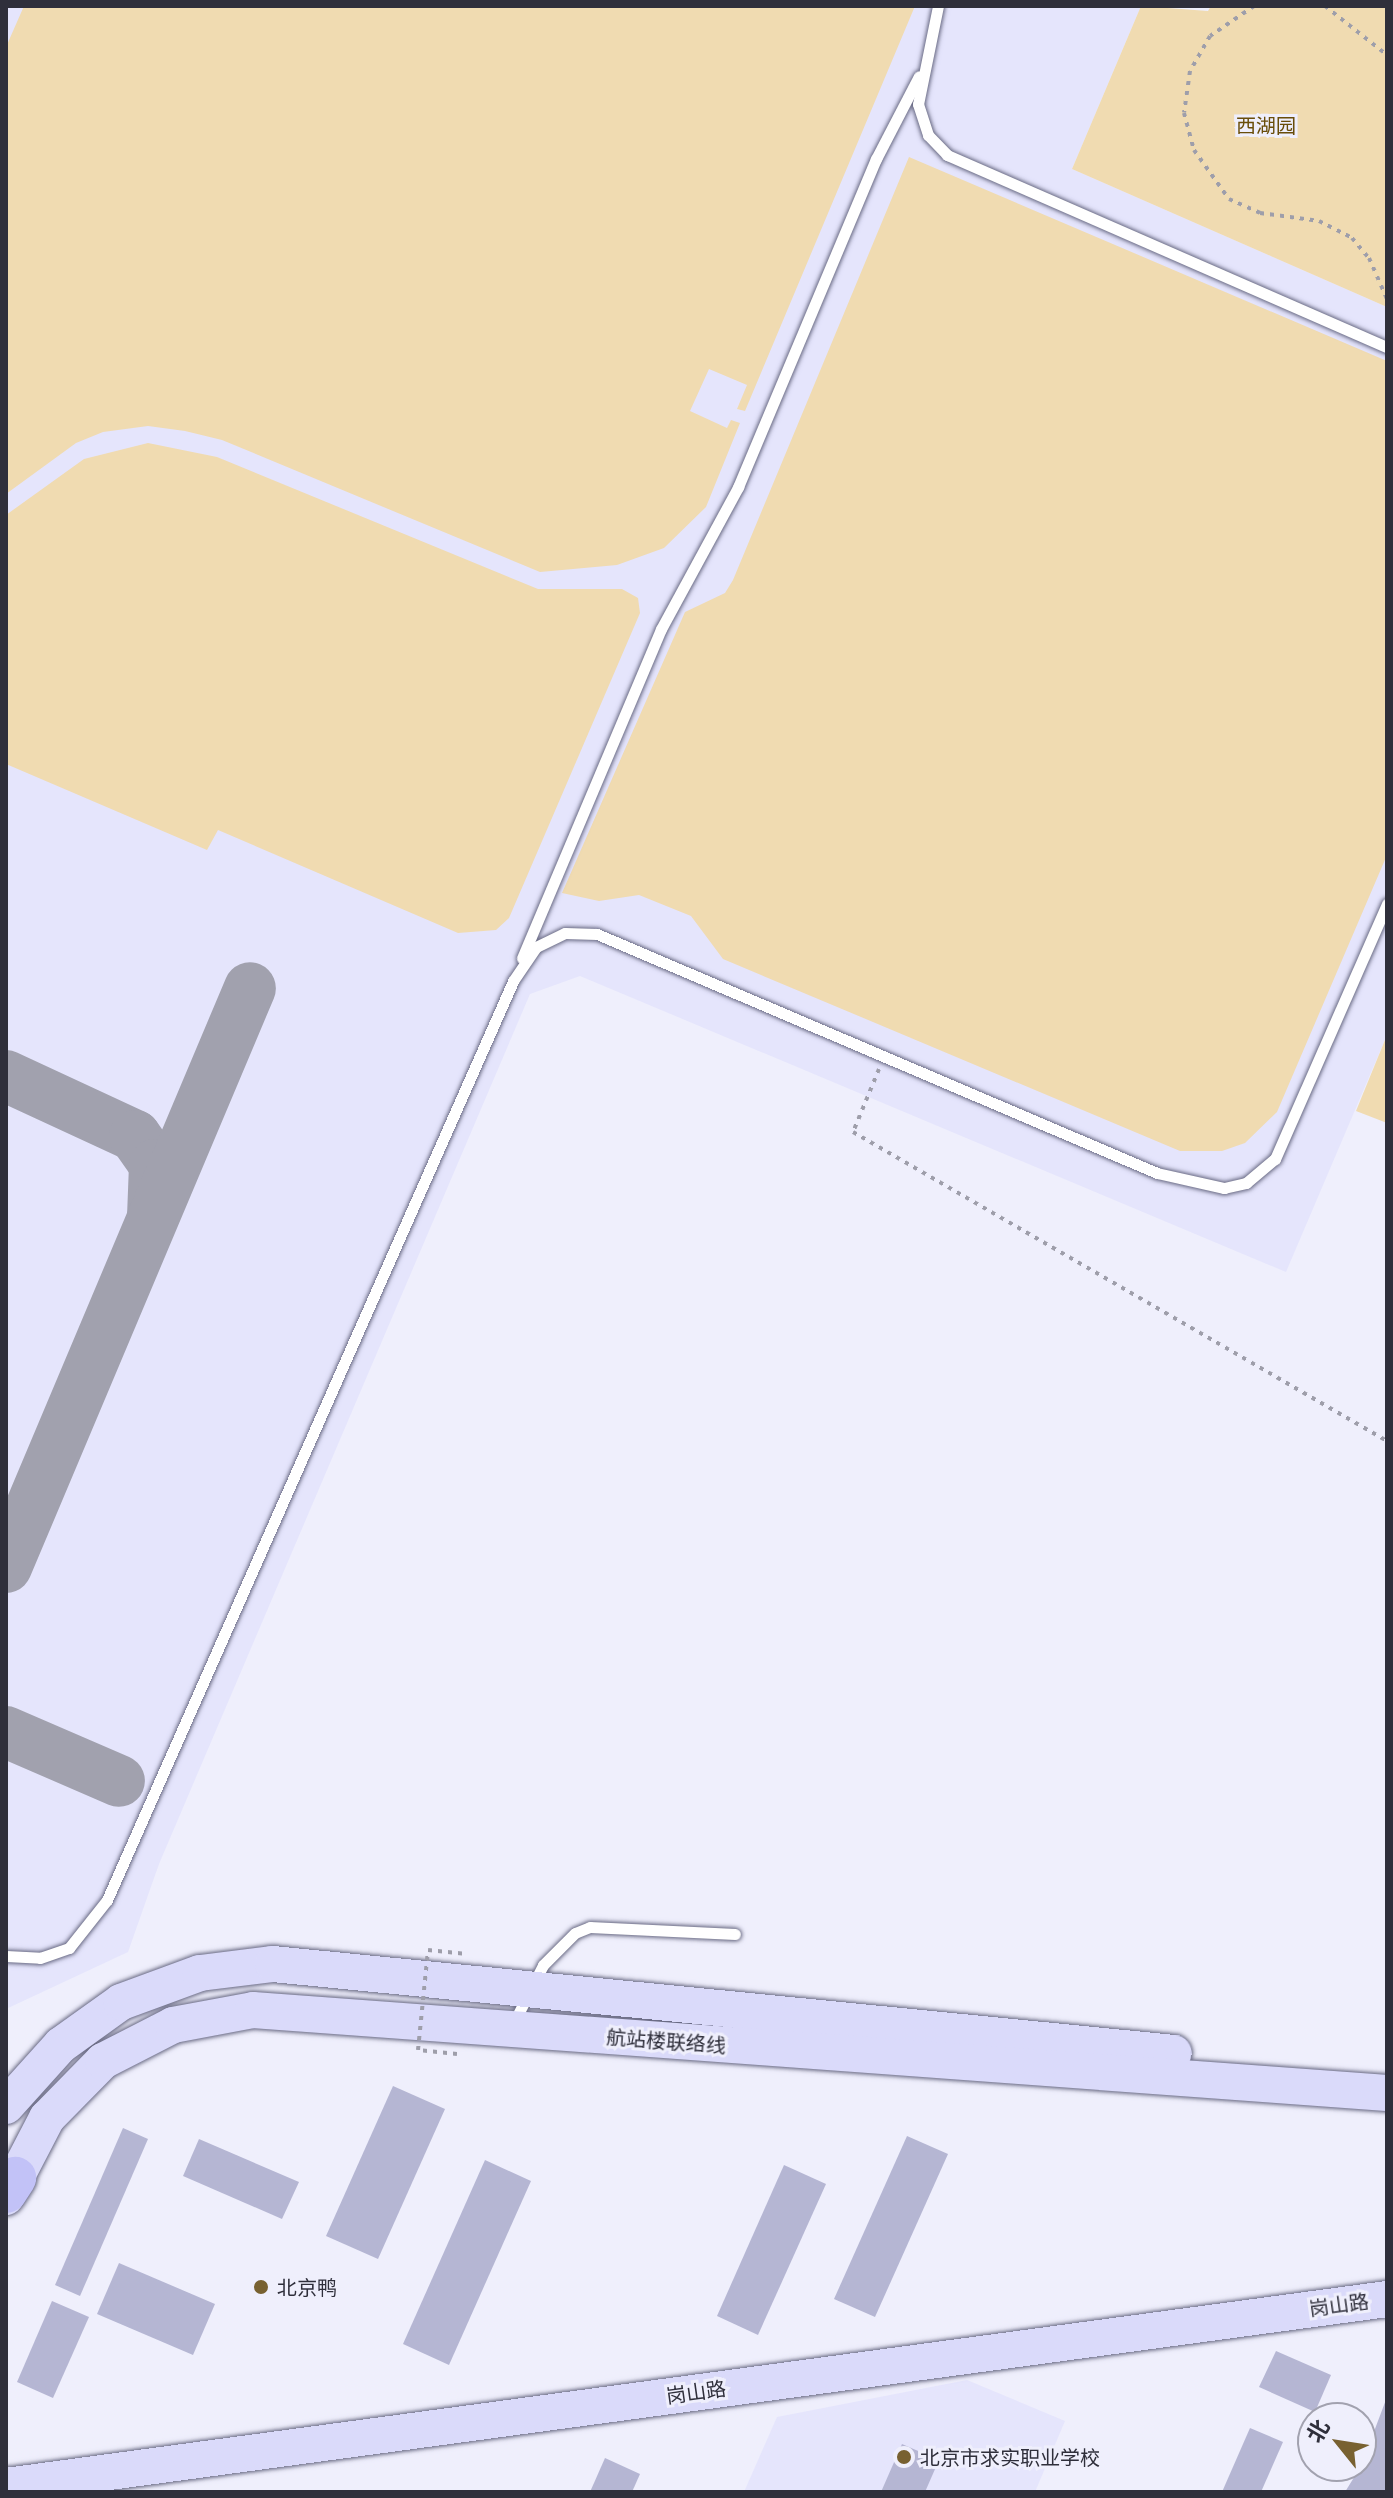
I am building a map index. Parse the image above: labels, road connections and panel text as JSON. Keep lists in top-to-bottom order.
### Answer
{
  "streets": {
    "main road": ["航站楼联络线", "岗山路"]
  },
  "parks": ["西湖园"],
  "places": ["北京鸭", "北京市求实职业学校"],
  "north": "top left"
}
